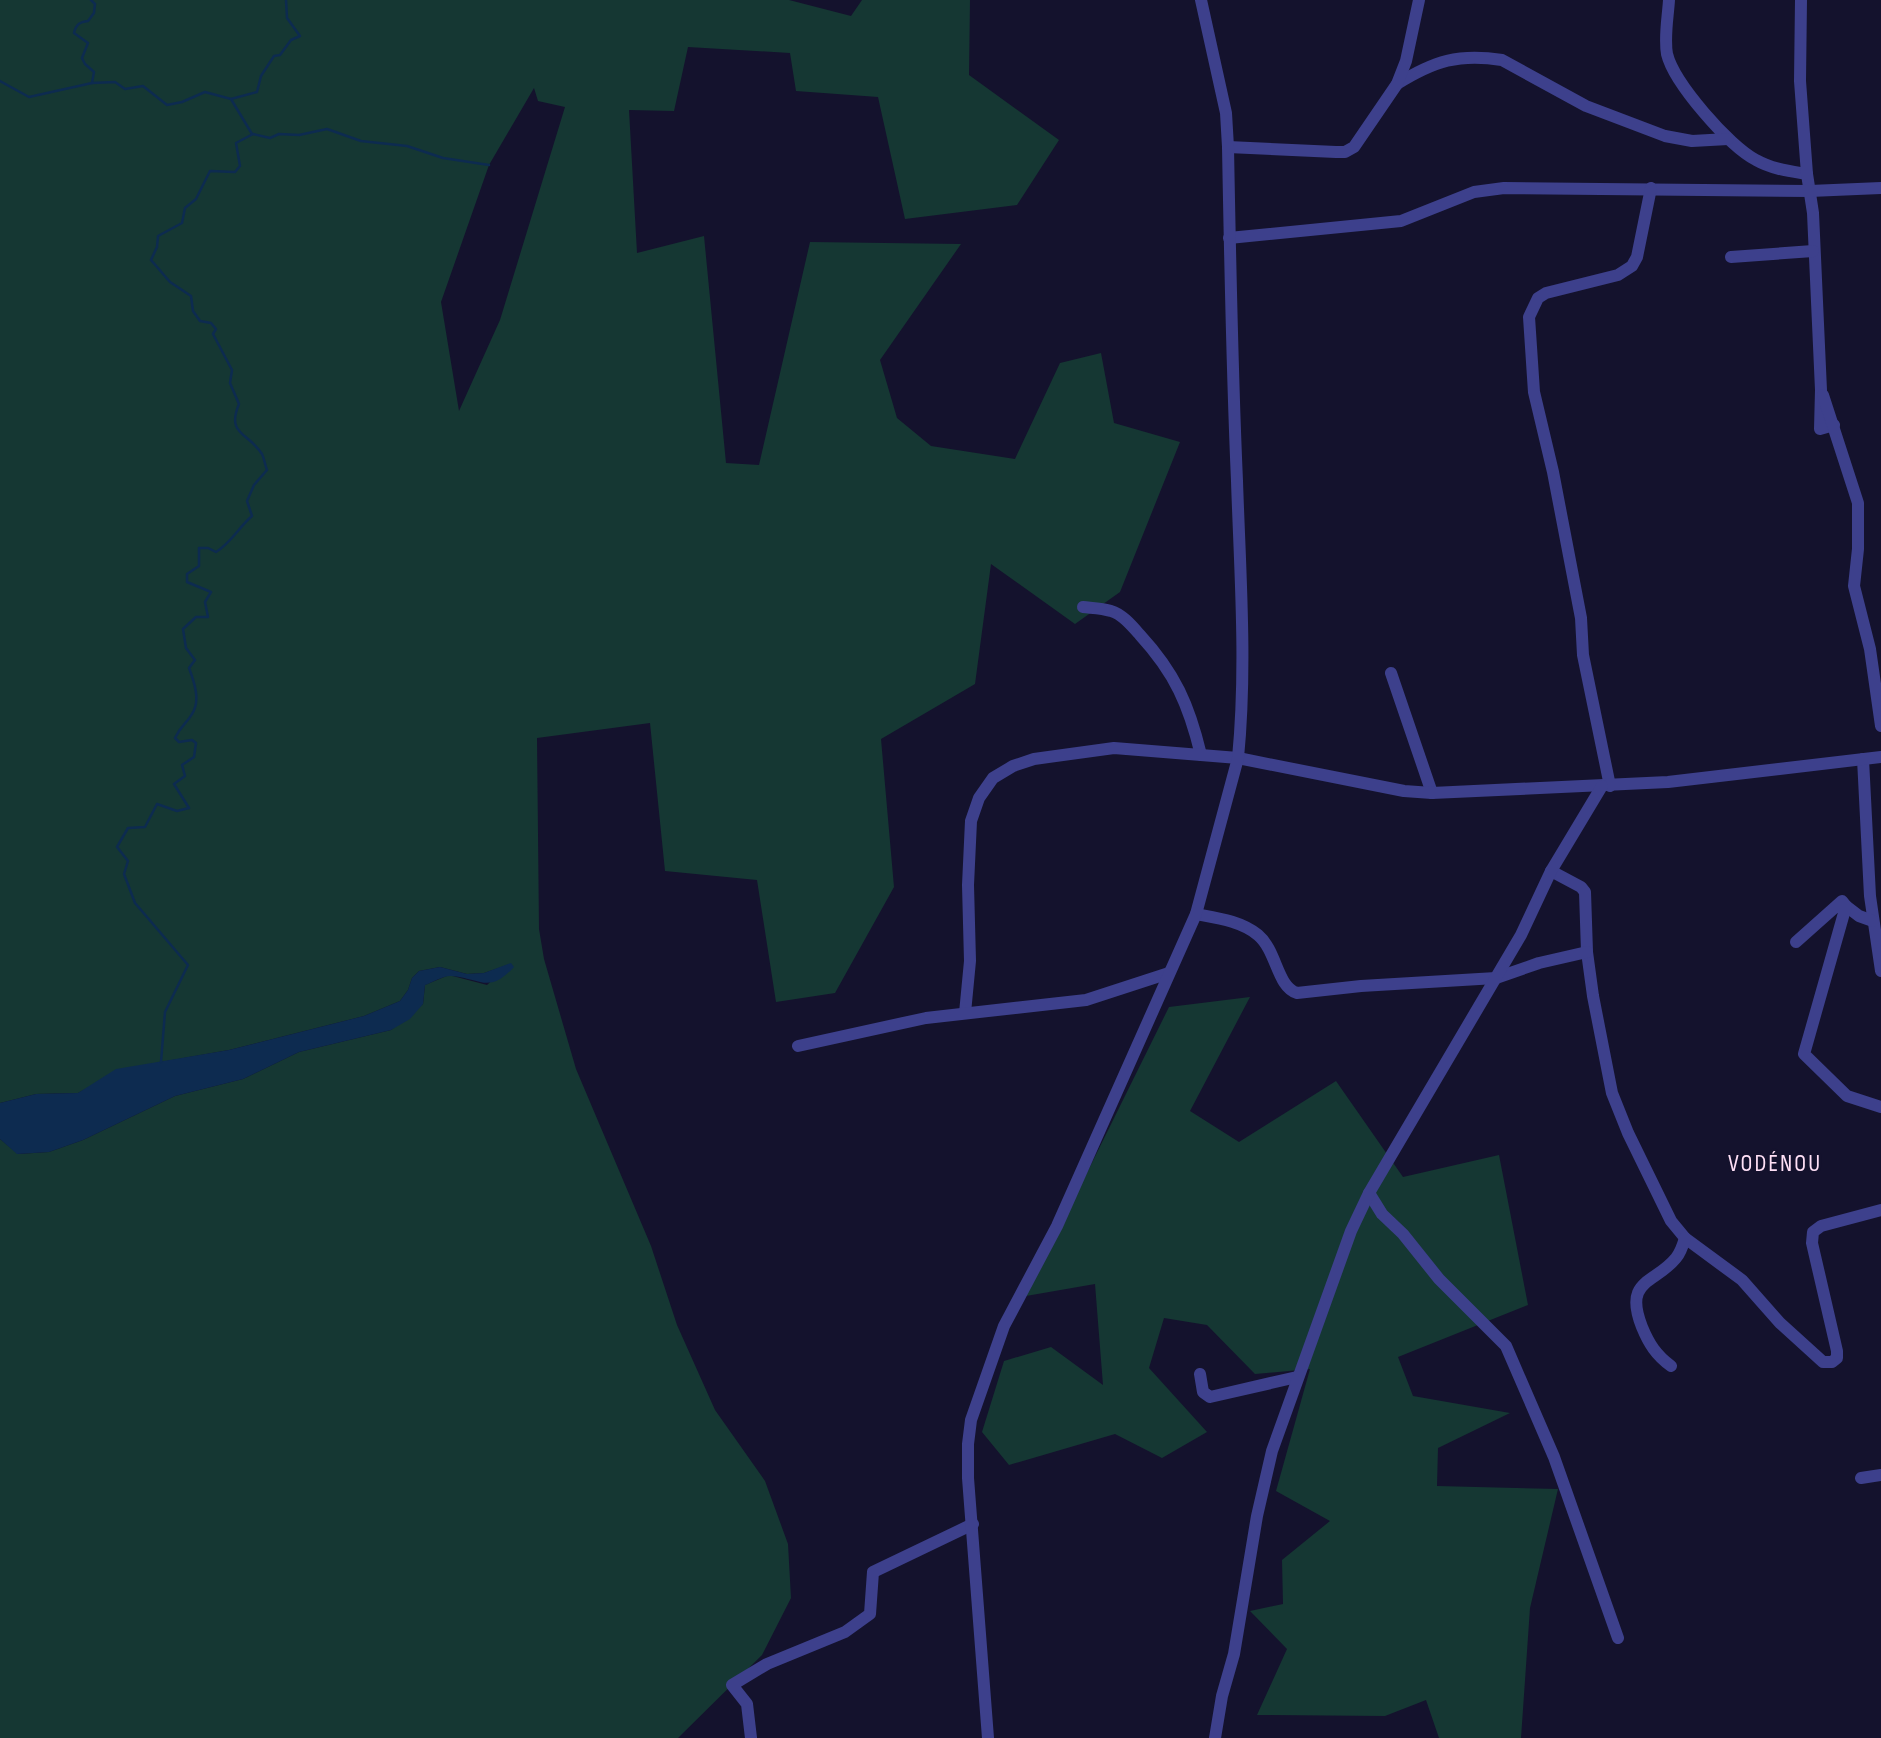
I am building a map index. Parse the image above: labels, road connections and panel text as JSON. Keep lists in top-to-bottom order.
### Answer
{
  "districts": ["VODÉNOU"]
}
